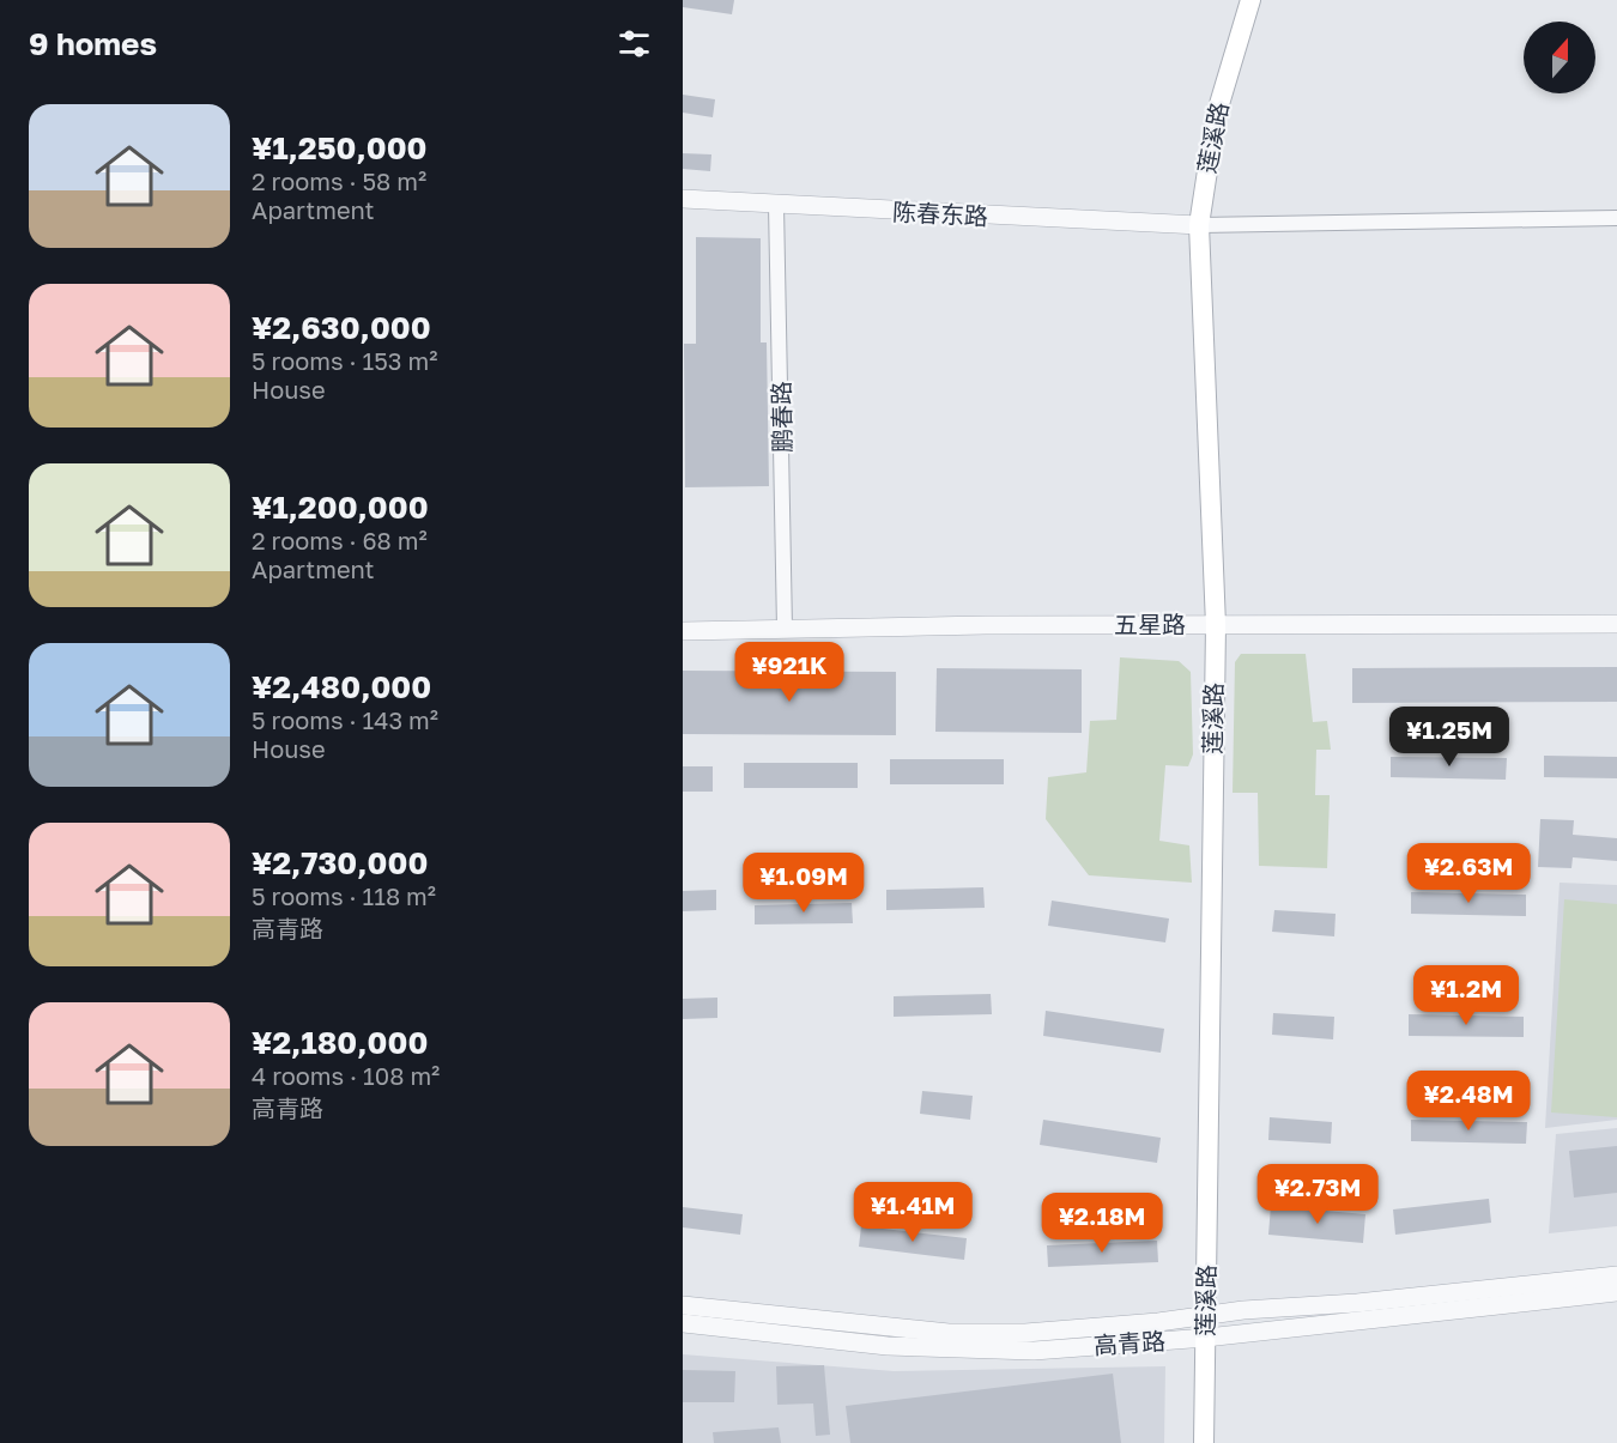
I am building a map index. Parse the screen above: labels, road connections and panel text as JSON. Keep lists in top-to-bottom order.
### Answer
{
  "streets": {
    "main road": ["莲溪路"],
    "street": [
      "陈春东路",
      "鹏春路",
      "五星路",
      "高青路"
    ]
  },
  "crossings": [
    ["莲溪路", "陈春东路"],
    ["莲溪路", "五星路"],
    ["莲溪路", "高青路"],
    ["陈春东路", "鹏春路"],
    ["鹏春路", "五星路"]
  ],
  "north": "top",
  "page": {
    "heading": "9 homes",
    "list": [
      {
        "name": "¥1,250,000",
        "note": "2 rooms · 58 m² · Apartment"
      },
      {
        "name": "¥2,630,000",
        "note": "5 rooms · 153 m² · House"
      },
      {
        "name": "¥1,200,000",
        "note": "2 rooms · 68 m² · Apartment"
      },
      {
        "name": "¥2,480,000",
        "note": "5 rooms · 143 m² · House"
      },
      {
        "name": "¥2,730,000",
        "note": "5 rooms · 118 m² · 高青路"
      },
      {
        "name": "¥2,180,000",
        "note": "4 rooms · 108 m² · 高青路"
      }
    ],
    "price": [
      "¥921K",
      "¥1.25M",
      "¥2.63M",
      "¥1.09M",
      "¥1.2M",
      "¥2.48M",
      "¥2.73M",
      "¥1.41M",
      "¥2.18M"
    ]
  }
}
